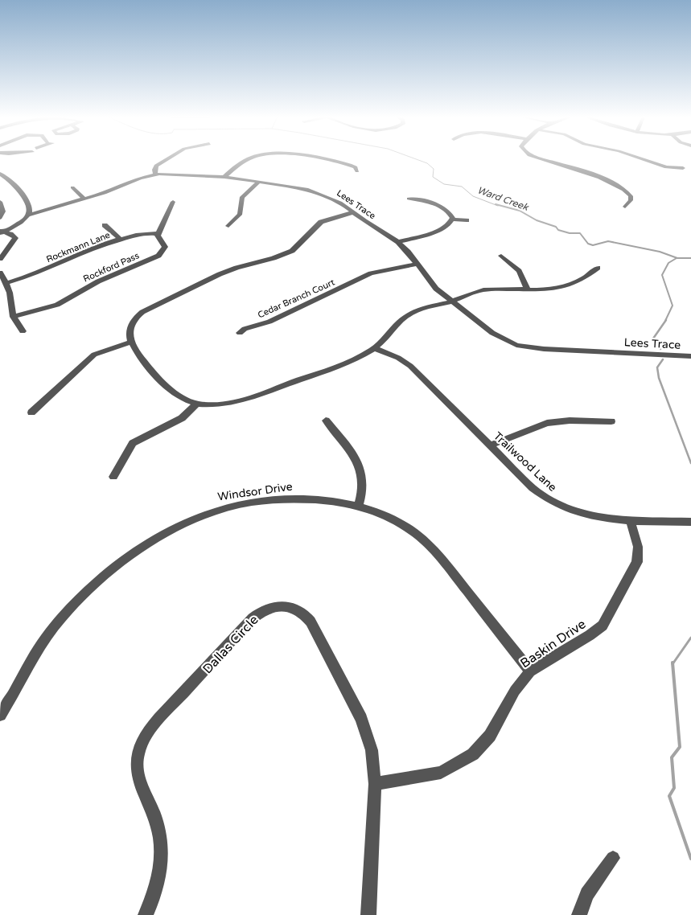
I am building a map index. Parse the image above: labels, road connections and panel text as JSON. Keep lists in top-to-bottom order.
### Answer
{
  "streets": {
    "street": [
      "Lees Trace",
      "Rockmann Lane",
      "Rockford Pass",
      "Cedar Branch Court",
      "Trailwood Lane",
      "Windsor Drive",
      "Baskin Drive",
      "Dallas Circle"
    ]
  },
  "crossings": [
    ["Lees Trace", "Cedar Branch Court"],
    ["Rockmann Lane", "Rockford Pass"],
    ["Trailwood Lane", "Baskin Drive"],
    ["Windsor Drive", "Baskin Drive"],
    ["Baskin Drive", "Dallas Circle"]
  ],
  "water": ["Ward Creek"]
}
